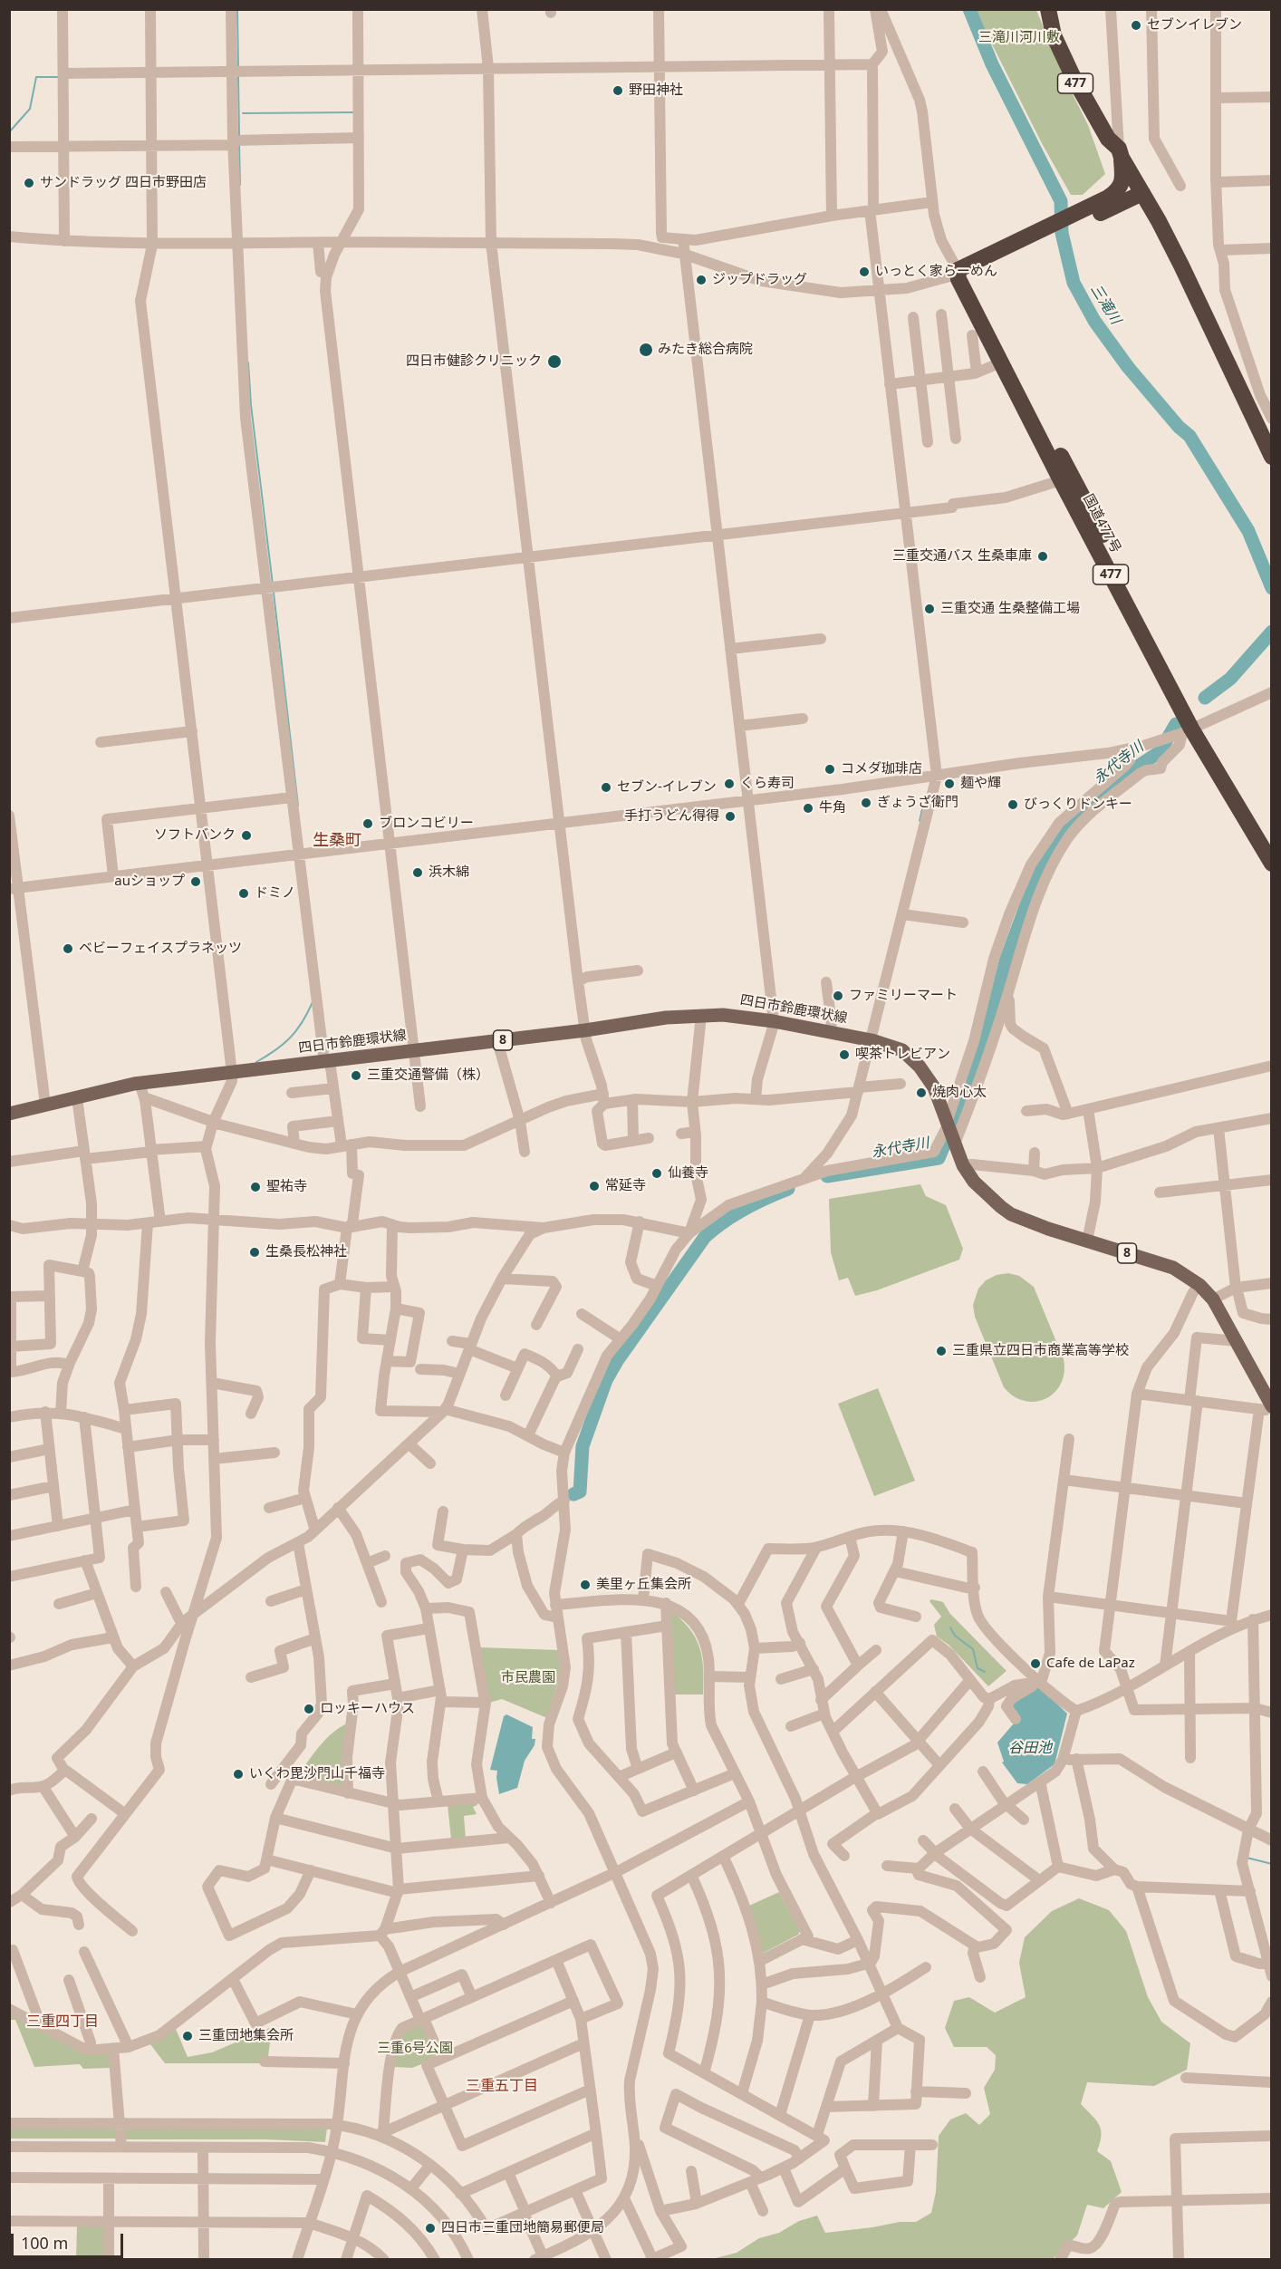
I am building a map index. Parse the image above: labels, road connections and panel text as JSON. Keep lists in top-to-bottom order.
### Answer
{
  "streets": {
    "highway": ["477", "国道477号"],
    "main road": ["四日市鈴鹿環状線", "8"]
  },
  "districts": ["生桑町", "三重四丁目", "三重五丁目"],
  "water": ["三滝川", "永代寺川", "谷田池"],
  "parks": ["三滝川河川敷", "市民農園", "三重6号公園"],
  "places": [
    "セブンイレブン",
    "野田神社",
    "サンドラッグ 四日市野田店",
    "いっとく家らーめん",
    "ジップドラッグ",
    "みたき総合病院",
    "四日市健診クリニック",
    "三重交通バス 生桑車庫",
    "三重交通 生桑整備工場",
    "コメダ珈琲店",
    "くら寿司",
    "麺や輝",
    "セブン-イレブン",
    "ぎょうざ衛門",
    "びっくりドンキー",
    "牛角",
    "手打うどん得得",
    "ブロンコビリー",
    "ソフトバンク",
    "浜木綿",
    "auショップ",
    "ドミノ",
    "ベビーフェイスプラネッツ",
    "ファミリーマート",
    "喫茶トレビアン",
    "三重交通警備（株）",
    "焼肉心太",
    "仙養寺",
    "常延寺",
    "聖祐寺",
    "生桑長松神社",
    "三重県立四日市商業高等学校",
    "美里ヶ丘集会所",
    "Cafe de LaPaz",
    "ロッキーハウス",
    "いくわ毘沙門山千福寺",
    "三重団地集会所",
    "四日市三重団地簡易郵便局"
  ],
  "scale_bar": "100 m"
}
